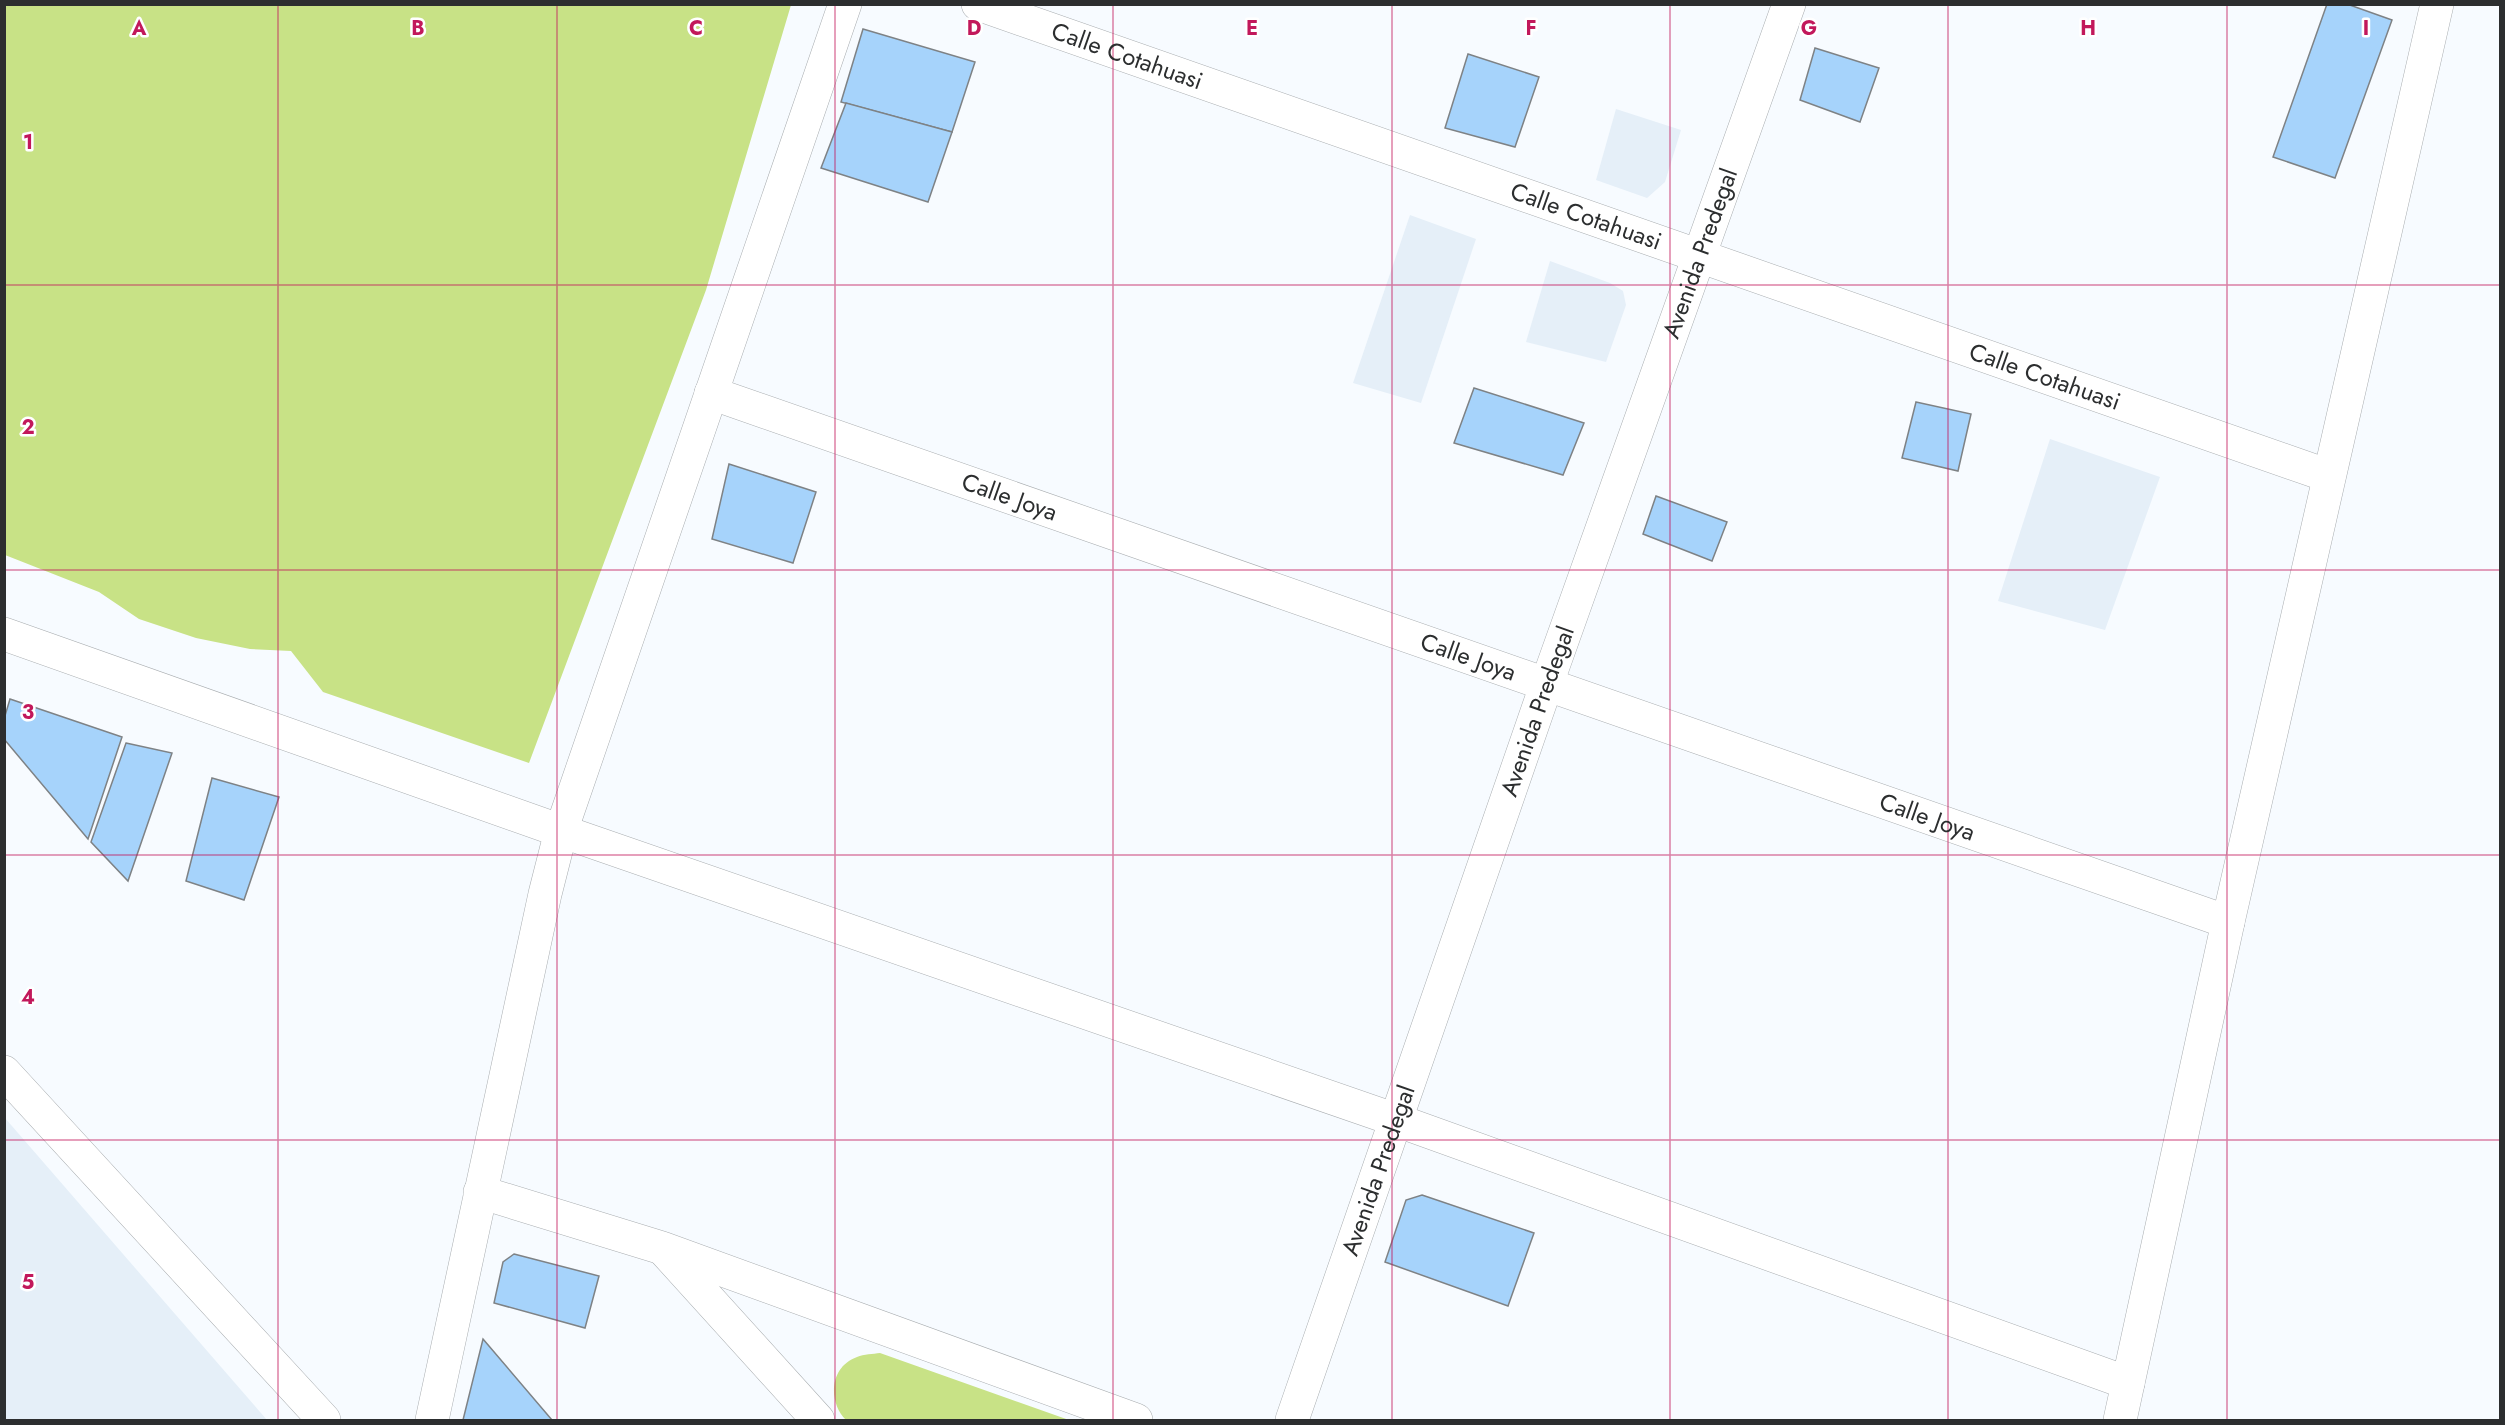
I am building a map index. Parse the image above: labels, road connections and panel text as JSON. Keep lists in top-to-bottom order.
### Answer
{
  "streets": {
    "street": ["Calle Cotahuasi", "Avenida Predegal", "Calle Joya"]
  },
  "crossings": [
    ["Calle Cotahuasi", "Avenida Predegal"],
    ["Avenida Predegal", "Calle Joya"]
  ],
  "grid": {
    "columns": [
      "A",
      "B",
      "C",
      "D",
      "E",
      "F",
      "G",
      "H",
      "I"
    ],
    "rows": [
      "1",
      "2",
      "3",
      "4",
      "5"
    ]
  }
}
